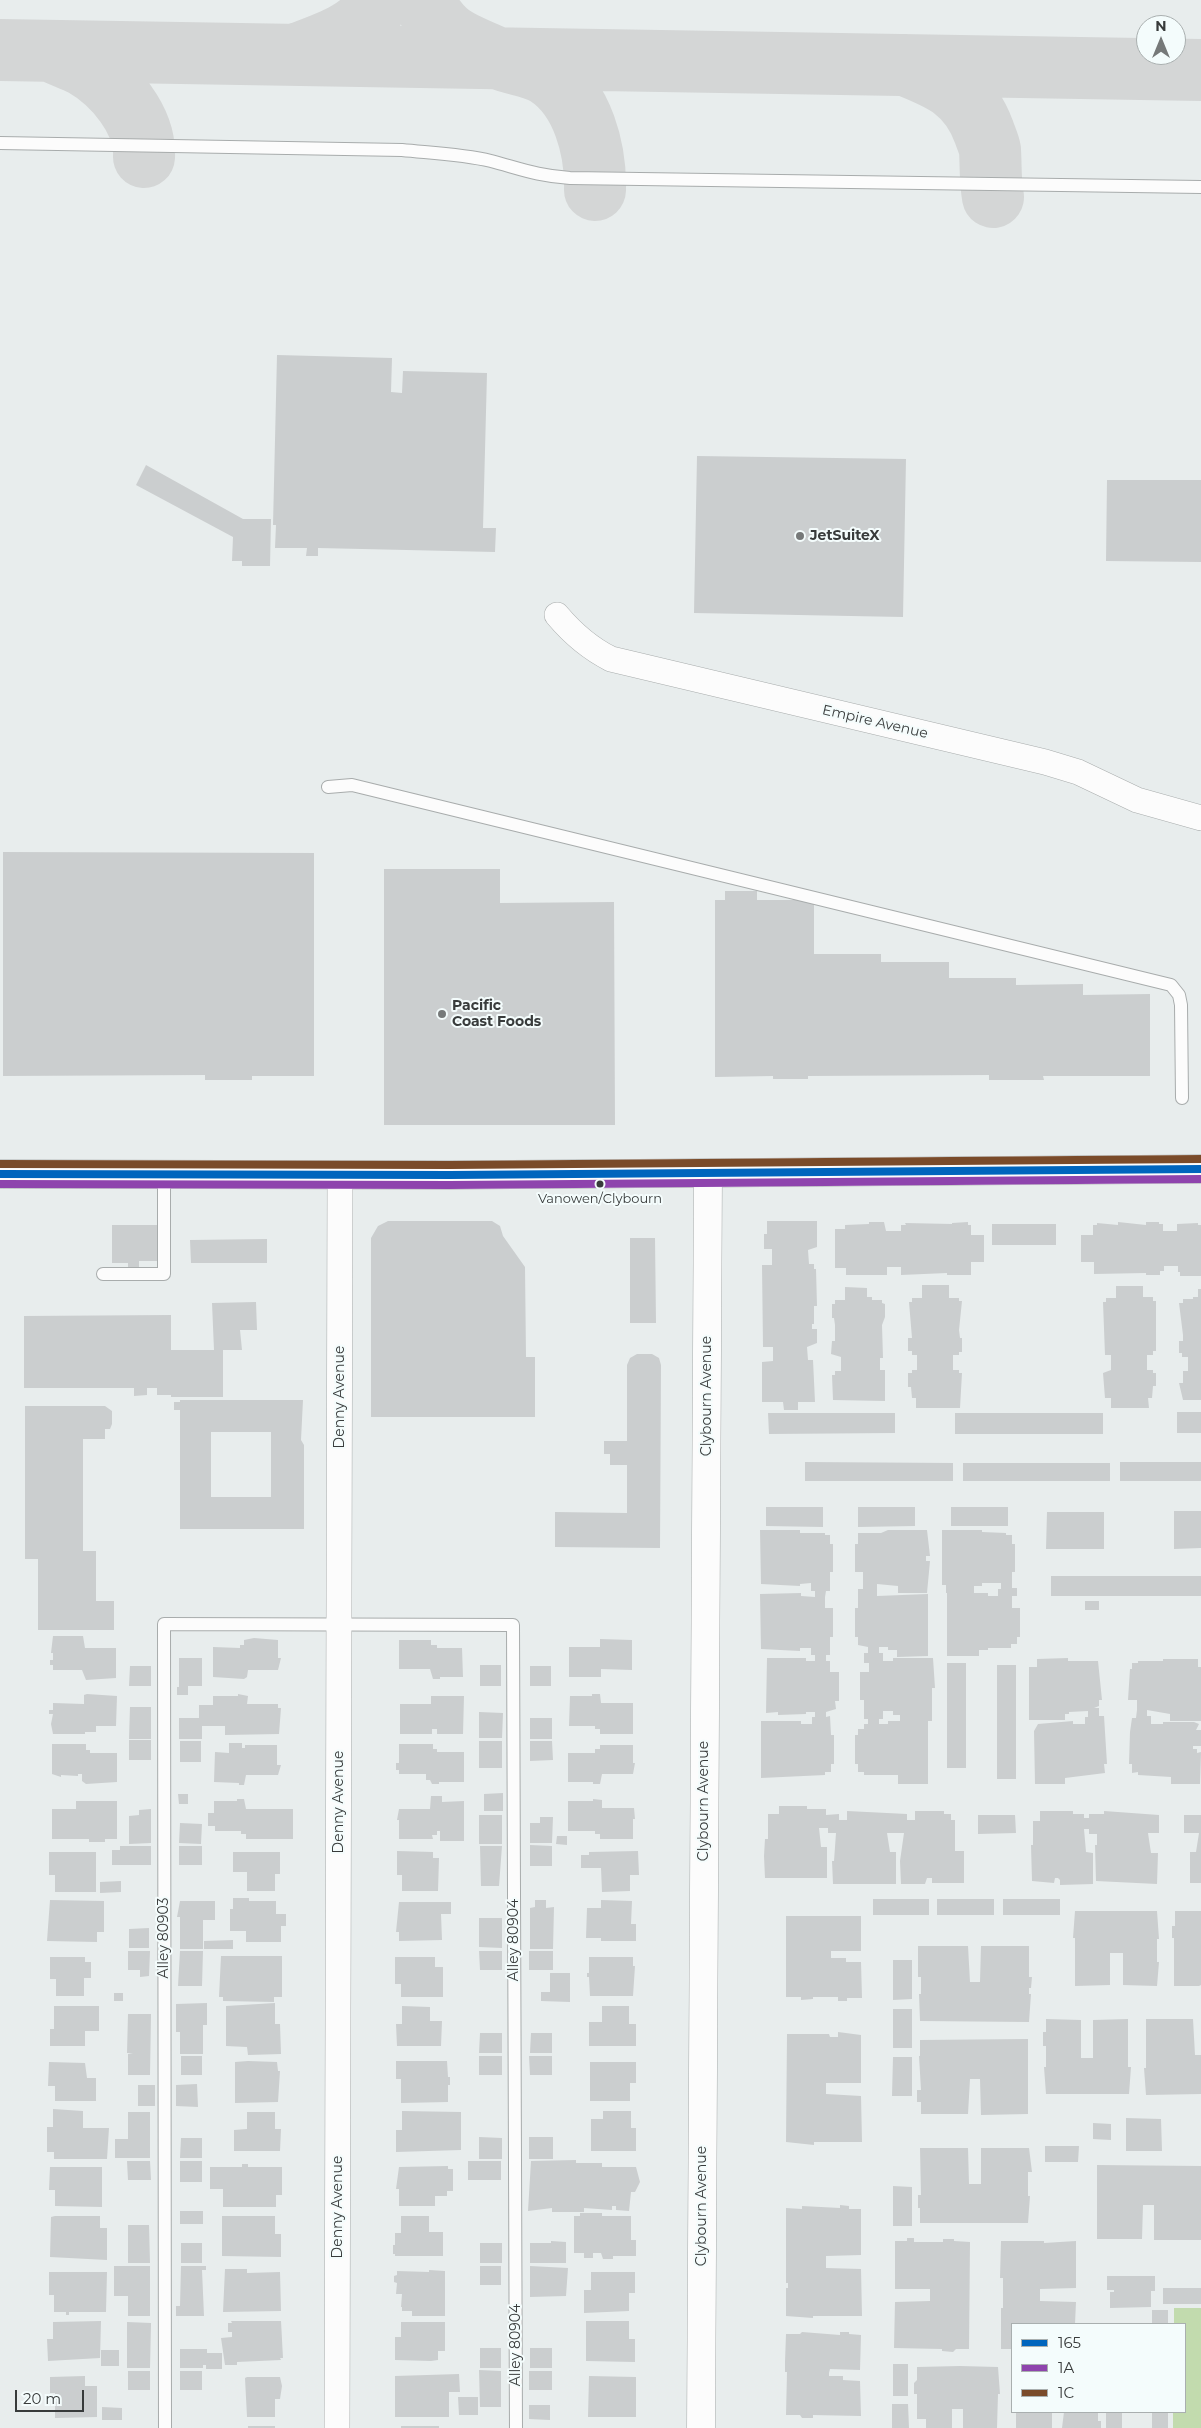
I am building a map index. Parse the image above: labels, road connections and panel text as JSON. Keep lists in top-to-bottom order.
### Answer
{
  "streets": {
    "street": ["Empire Avenue", "Clybourn Avenue", "Denny Avenue"],
    "lane": ["Alley 80903", "Alley 80904"]
  },
  "crossings": [
    ["Denny Avenue", "Alley 80903"],
    ["Denny Avenue", "Alley 80904"],
    ["Alley 80903", "Alley 80904"]
  ],
  "places": ["JetSuiteX", "Pacific Coast Foods", "Vanowen/Clybourn"],
  "lines": ["transit line 1C", "transit line 165", "transit line 1A"],
  "legend": ["165", "1A", "1C"],
  "scale_bar": "20 m",
  "north": "top"
}
